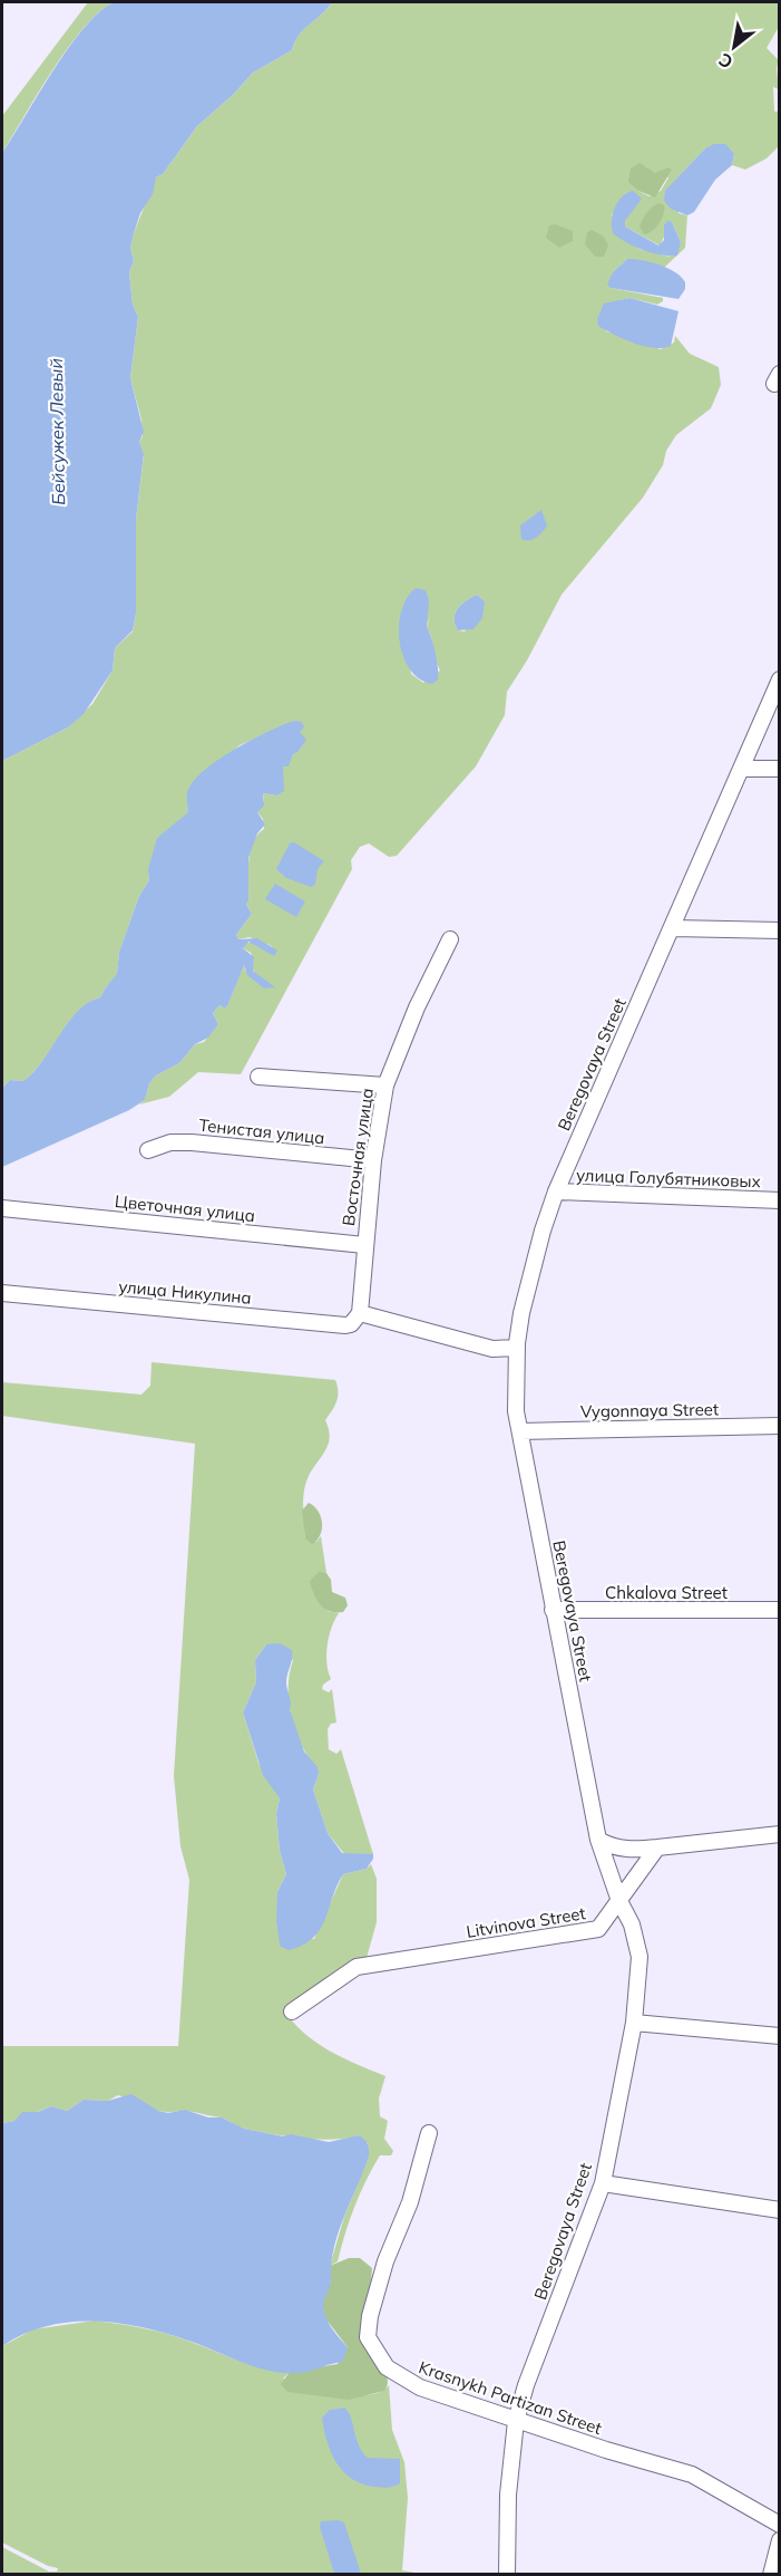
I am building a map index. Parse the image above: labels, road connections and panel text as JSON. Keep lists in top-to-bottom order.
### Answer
{
  "streets": {
    "street": [
      "Beregovaya Street",
      "Тенистая улица",
      "Восточная улица",
      "улица Голубятниковых",
      "Цветочная улица",
      "улица Никулина",
      "Vygonnaya Street",
      "Chkalova Street",
      "Litvinova Street",
      "Krasnykh Partizan Street"
    ]
  },
  "crossings": [
    ["Beregovaya Street", "улица Голубятниковых"],
    ["Beregovaya Street", "Vygonnaya Street"],
    ["Beregovaya Street", "Chkalova Street"],
    ["Beregovaya Street", "Litvinova Street"],
    ["Beregovaya Street", "Krasnykh Partizan Street"],
    ["Тенистая улица", "Восточная улица"],
    ["Восточная улица", "Цветочная улица"],
    ["Восточная улица", "улица Никулина"]
  ],
  "water": ["Бейсужек Левый"],
  "north": "bottom left"
}
